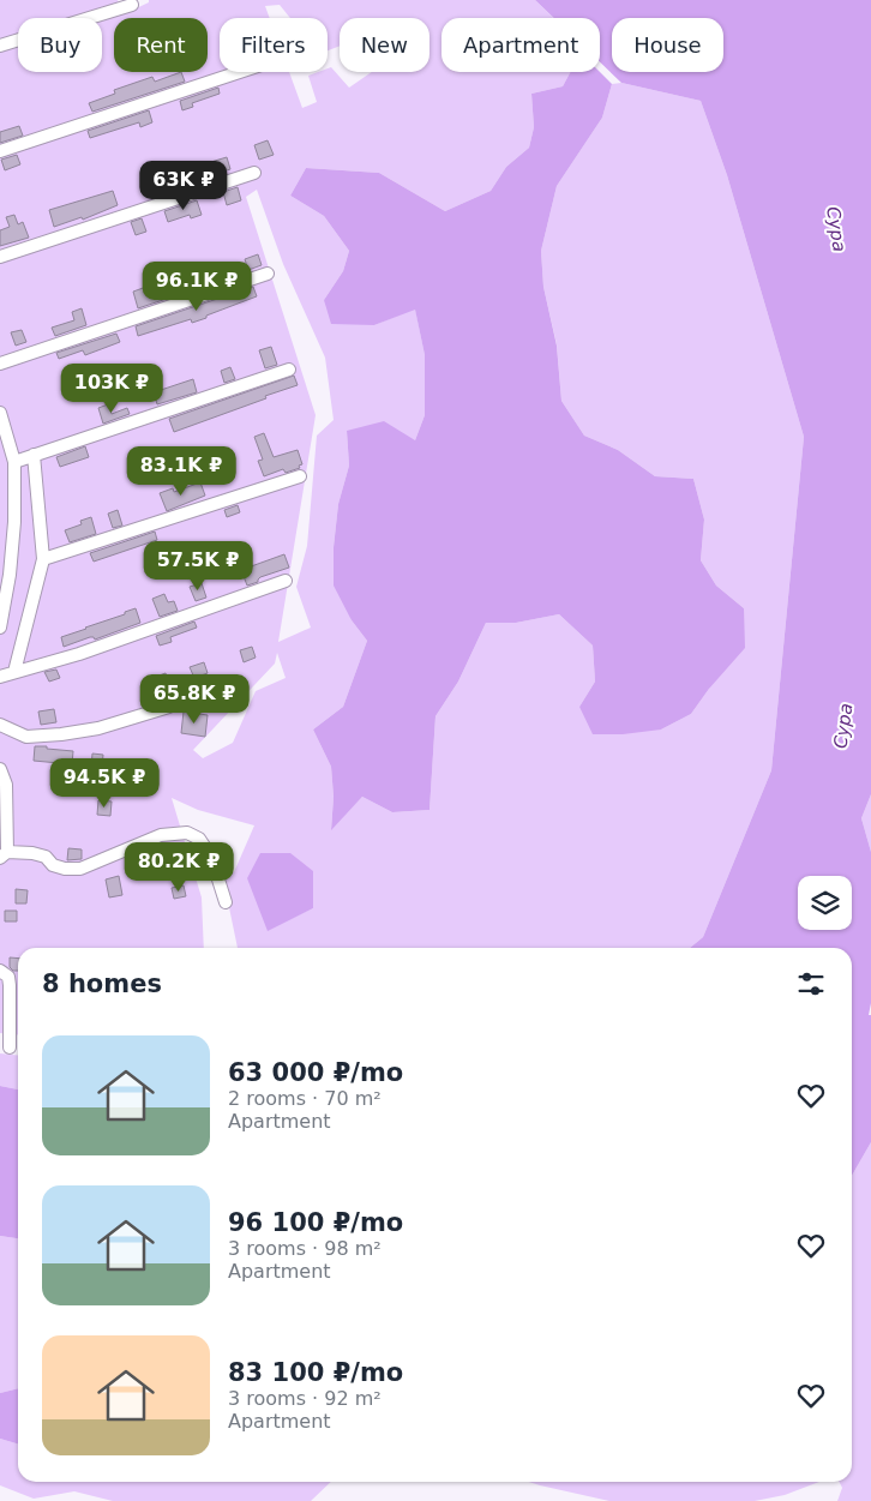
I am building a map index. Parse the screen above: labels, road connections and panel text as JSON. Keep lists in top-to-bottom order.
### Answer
{
  "water": ["Сура"],
  "page": {
    "chip": [
      "Buy",
      "Rent",
      "Filters",
      "New",
      "Apartment",
      "House"
    ],
    "price": [
      "63K ₽",
      "96.1K ₽",
      "103K ₽",
      "83.1K ₽",
      "57.5K ₽",
      "65.8K ₽",
      "94.5K ₽",
      "80.2K ₽"
    ],
    "heading": "8 homes",
    "list": [
      {
        "name": "63 000 ₽/mo",
        "note": "2 rooms · 70 m² · Apartment"
      },
      {
        "name": "96 100 ₽/mo",
        "note": "3 rooms · 98 m² · Apartment"
      },
      {
        "name": "83 100 ₽/mo",
        "note": "3 rooms · 92 m² · Apartment"
      }
    ]
  }
}
